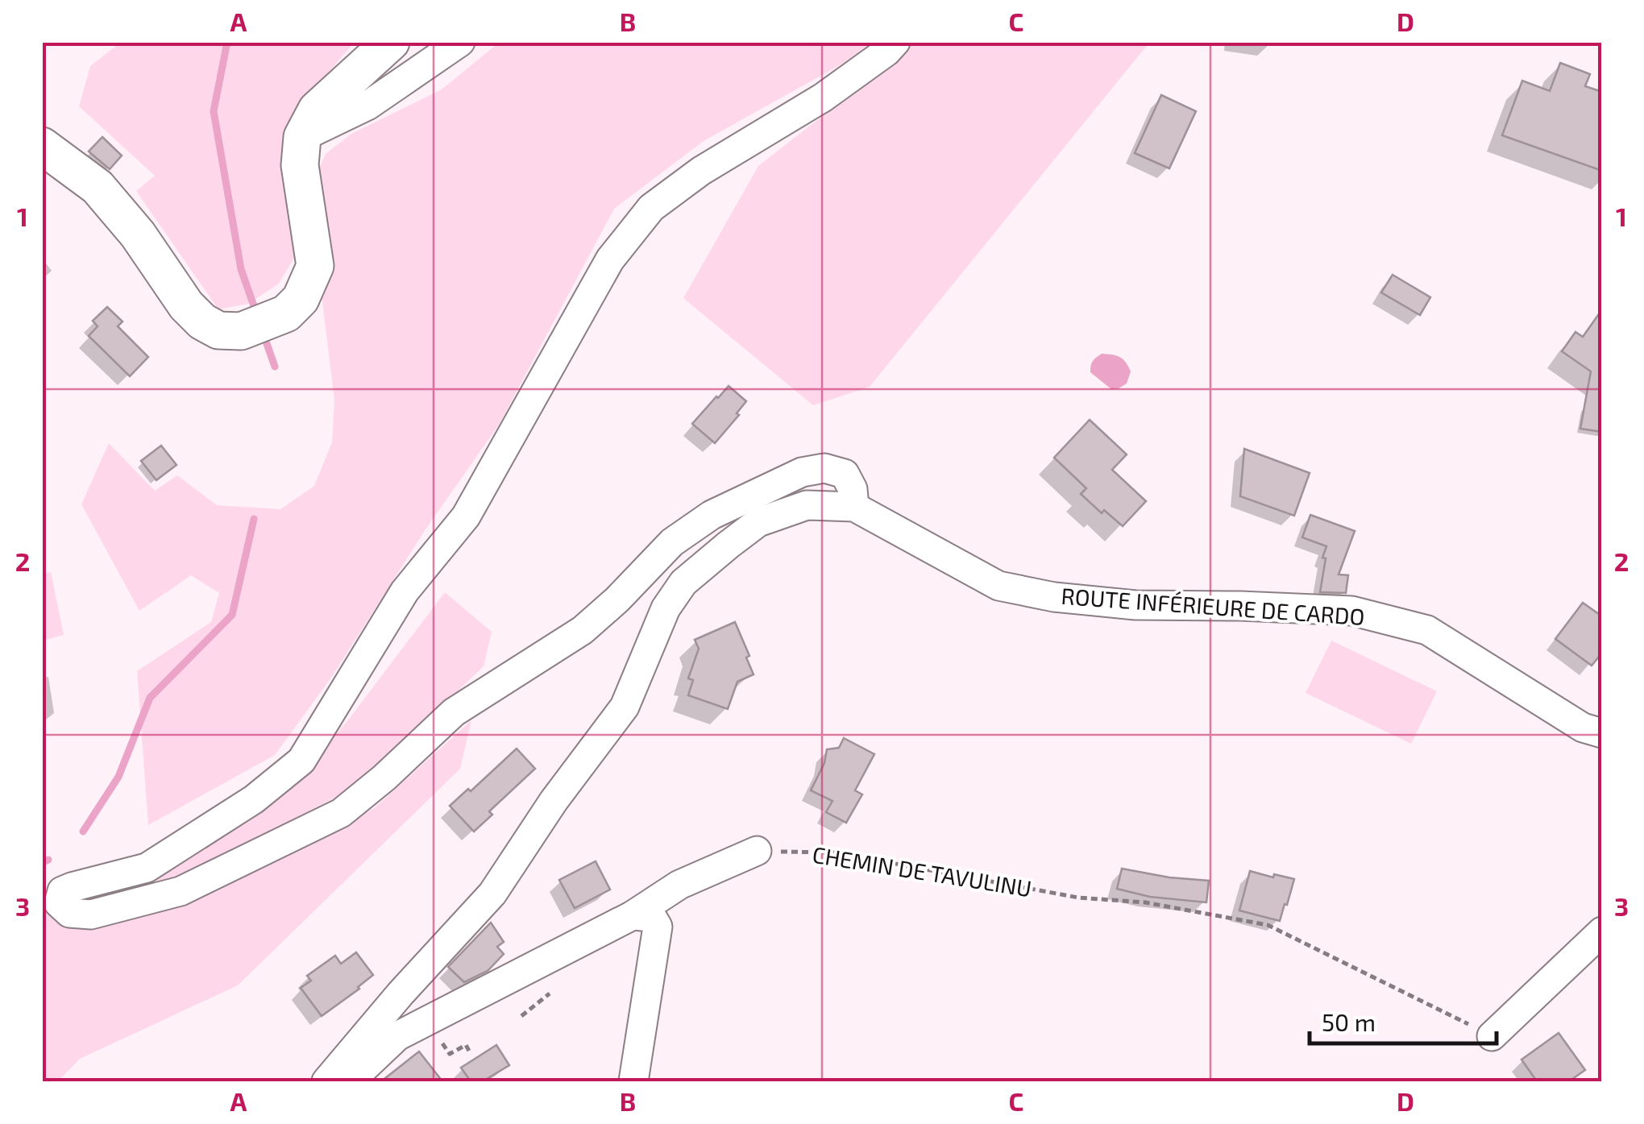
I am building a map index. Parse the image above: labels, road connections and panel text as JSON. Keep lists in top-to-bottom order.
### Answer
{
  "streets": {
    "street": ["ROUTE INFÉRIEURE DE CARDO"],
    "path": ["CHEMIN DE TAVULINU"]
  },
  "scale_bar": "50 m",
  "grid": {
    "columns": [
      "A",
      "B",
      "C",
      "D"
    ],
    "rows": ["1", "2", "3"]
  }
}
